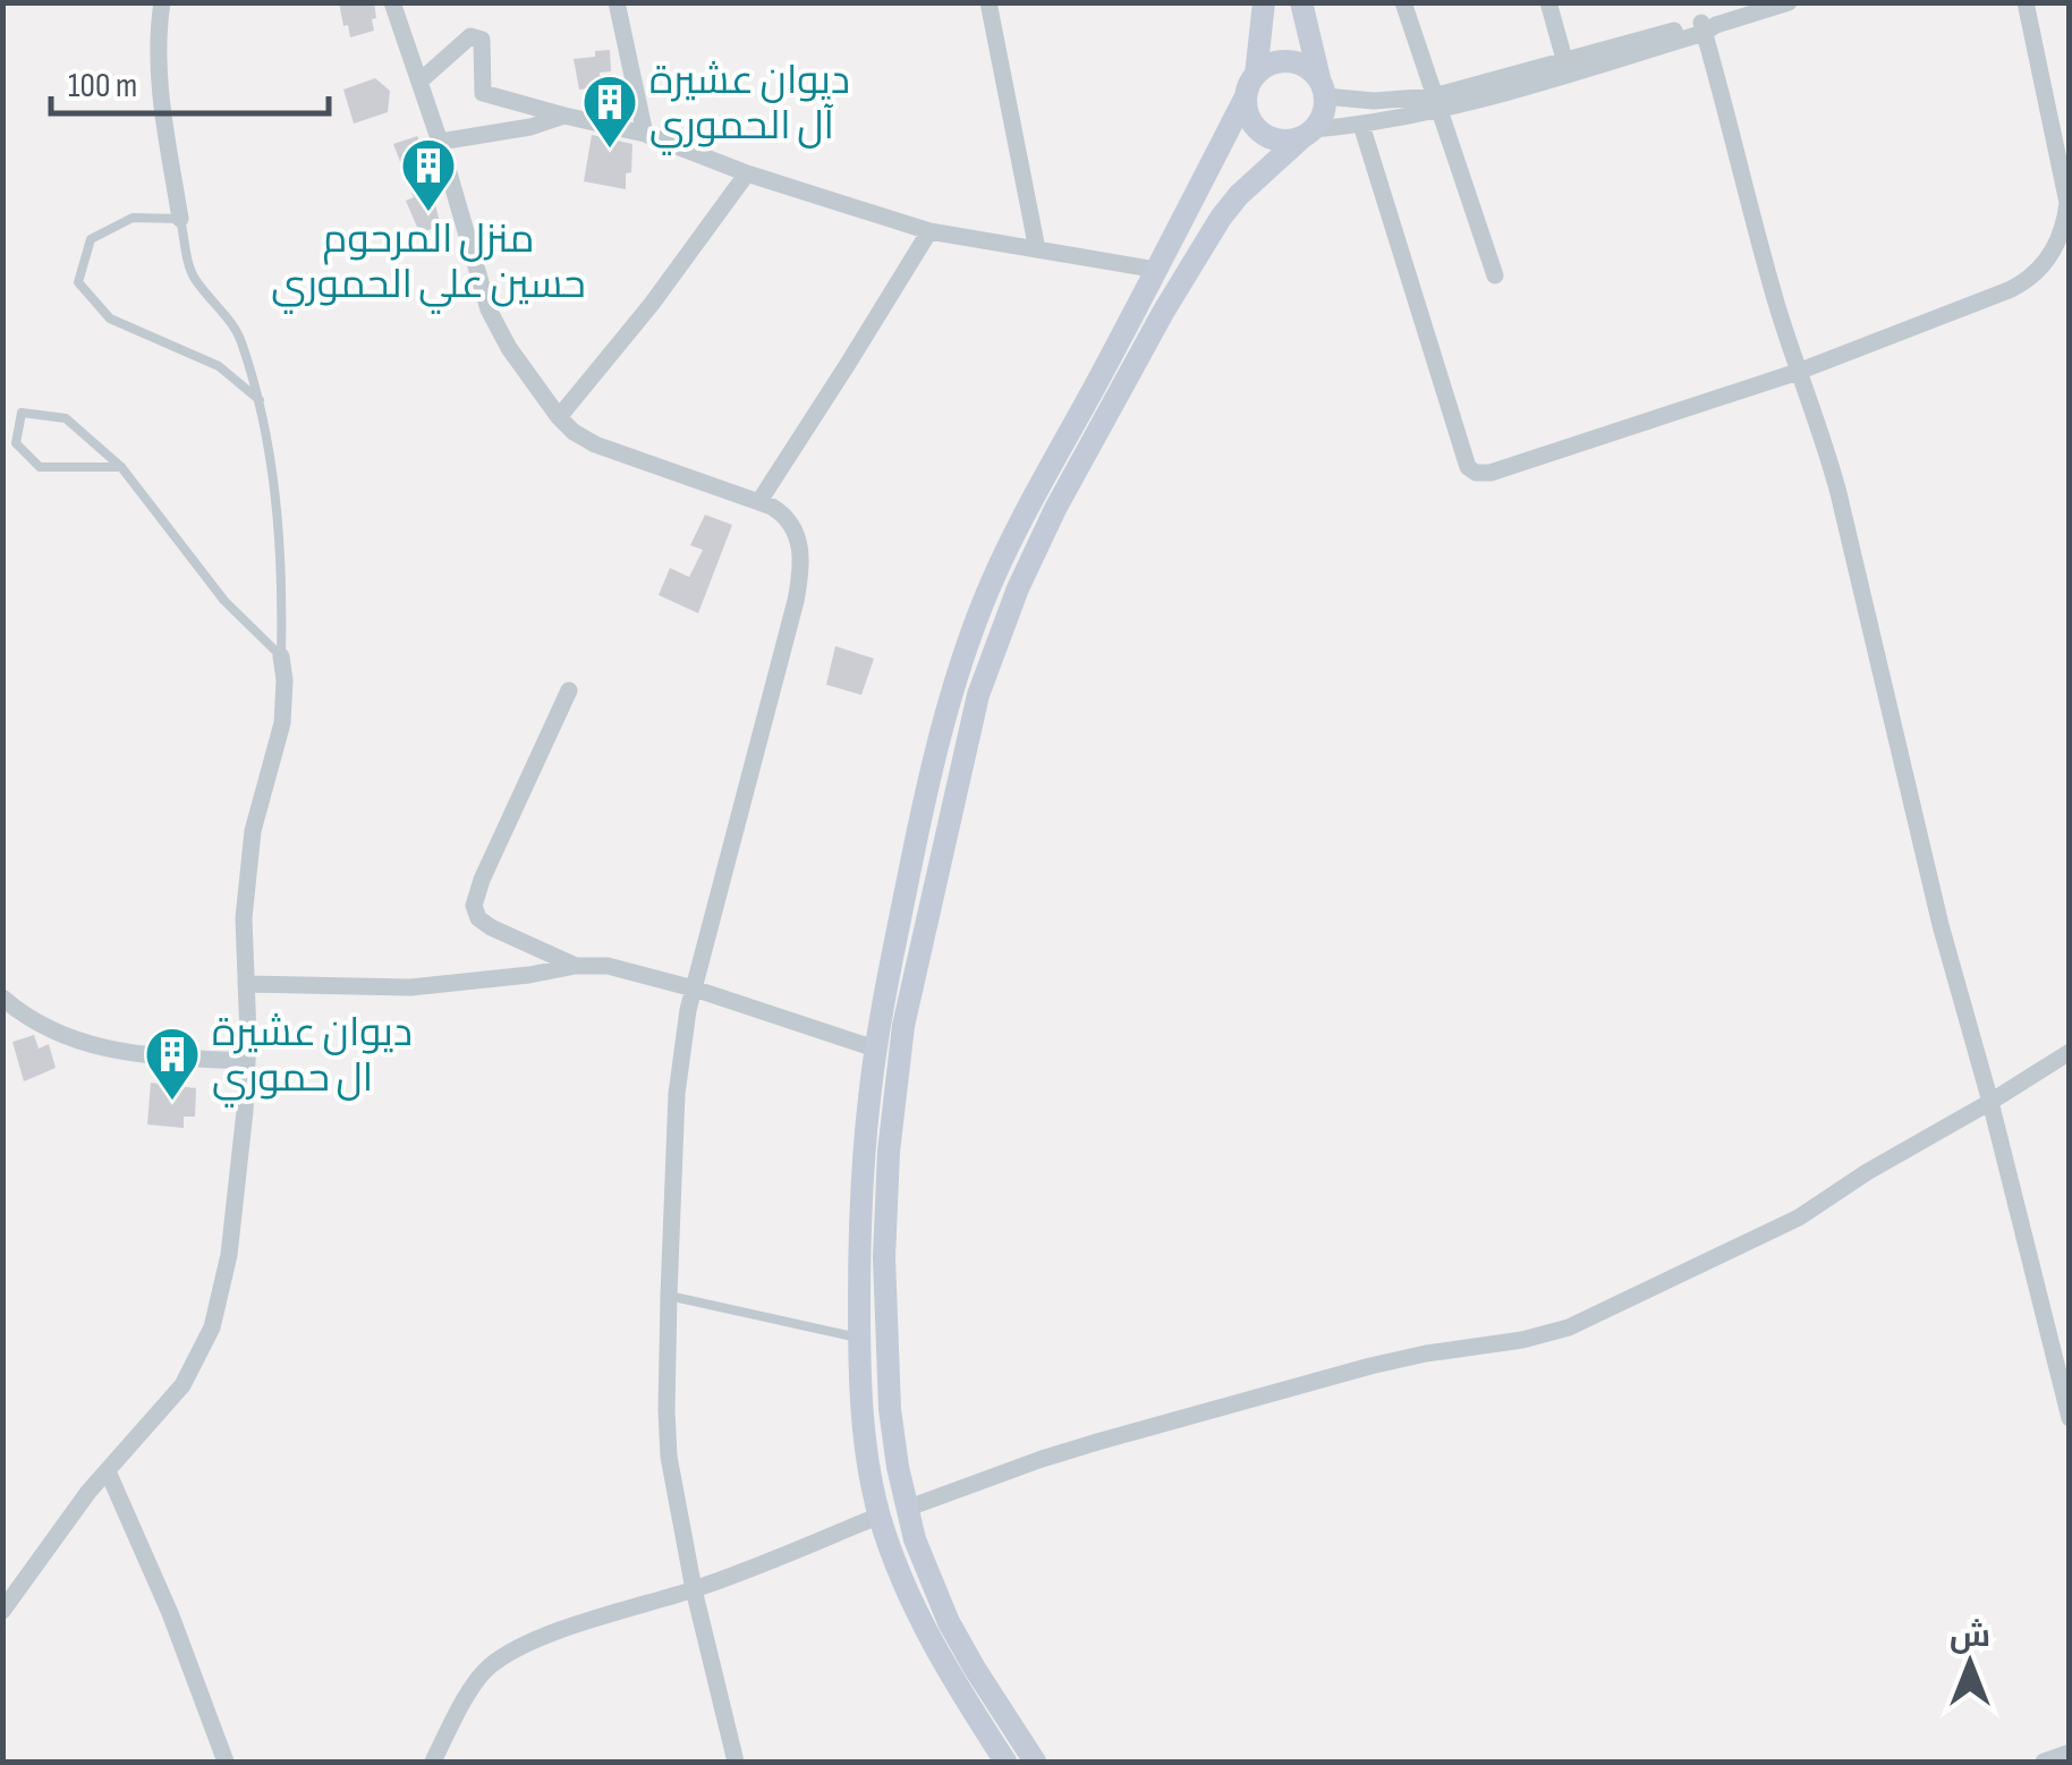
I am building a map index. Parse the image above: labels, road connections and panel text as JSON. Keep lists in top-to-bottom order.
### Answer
{
  "places": {
    "building": ["ديوان عشيرة آل الحموري", "منزل المرحوم حسين علي الحموري", "ديوان عشيرة ال حموري"]
  },
  "scale_bar": "100 m",
  "north": "top"
}
